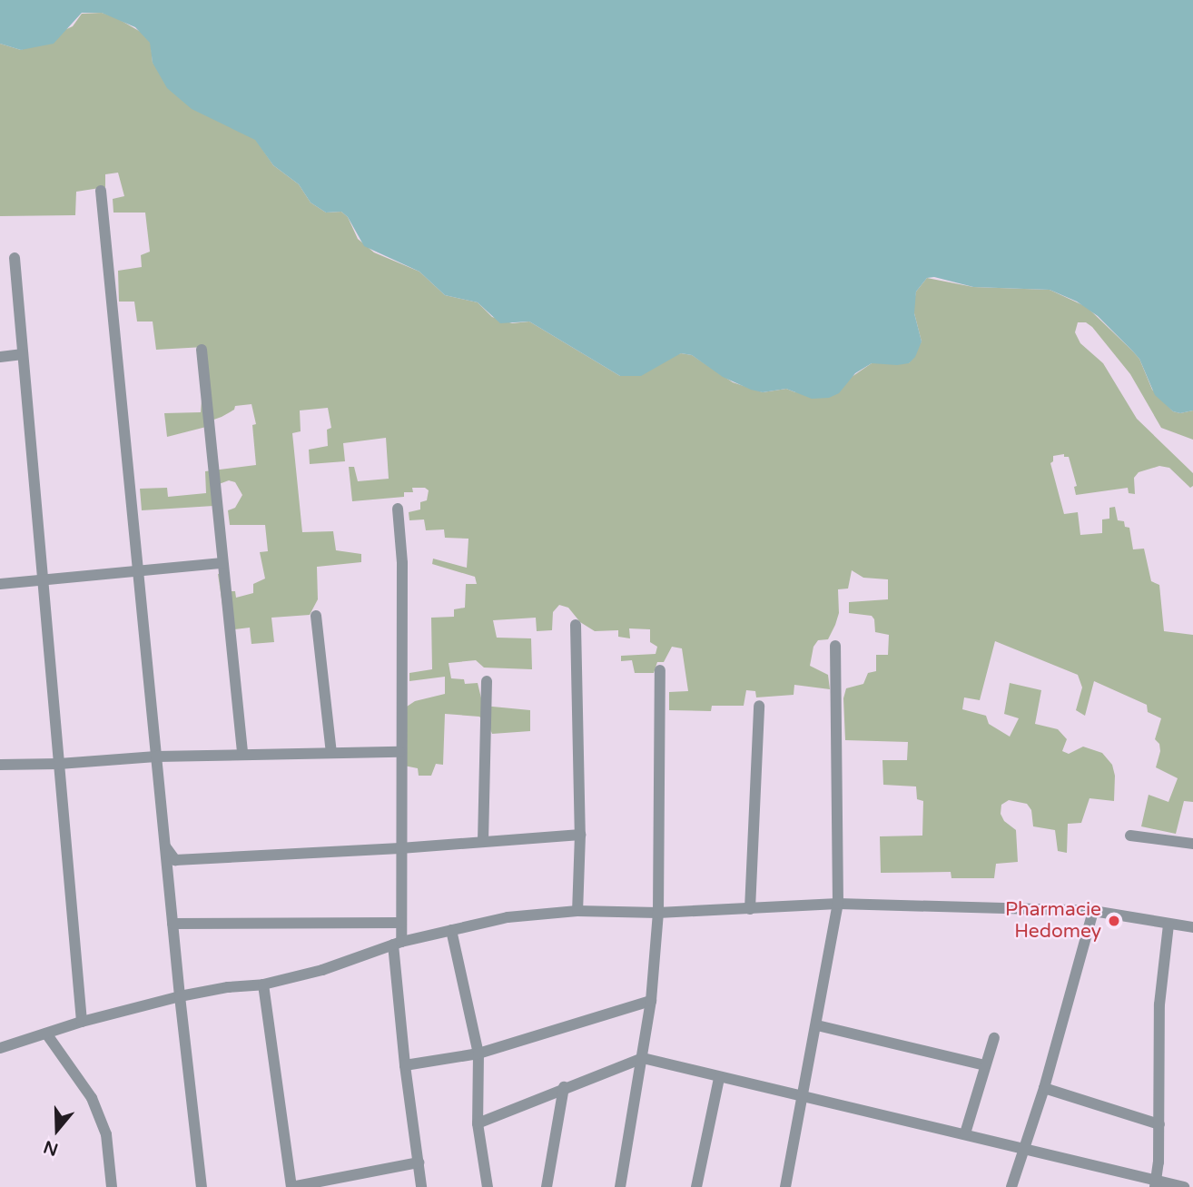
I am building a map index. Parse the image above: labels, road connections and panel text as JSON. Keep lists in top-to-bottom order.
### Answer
{
  "places": ["Pharmacie Hedomey"],
  "north": "bottom"
}
